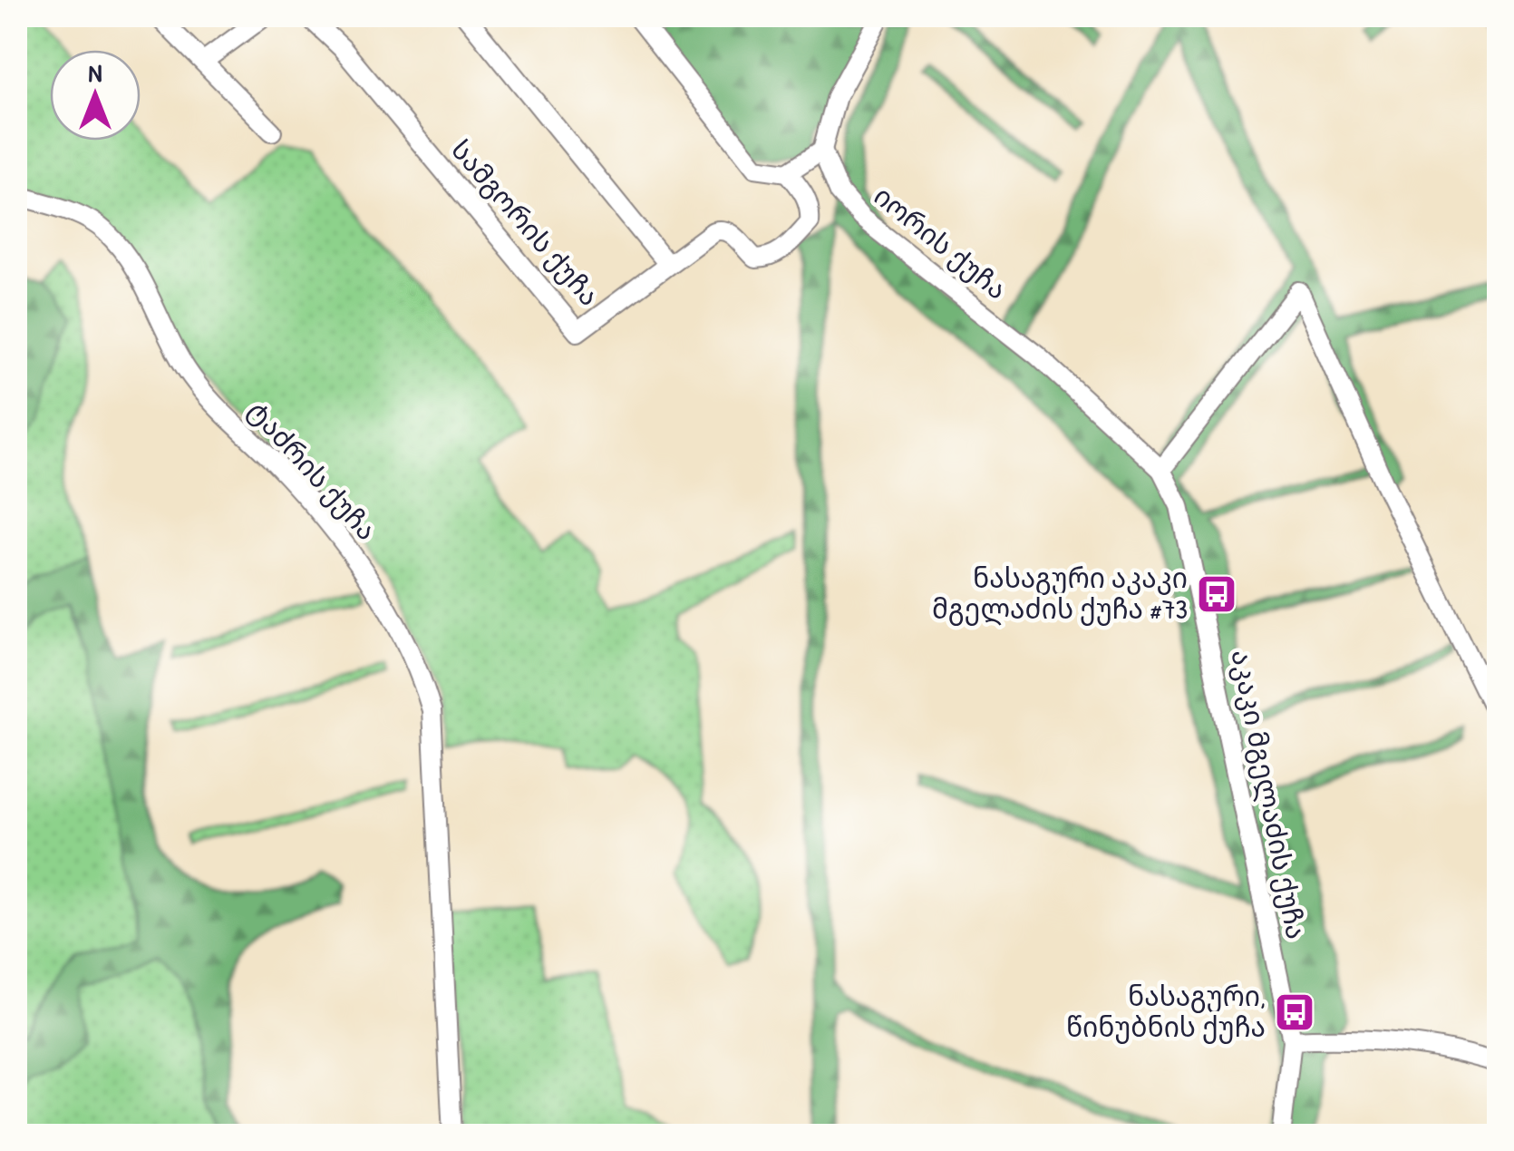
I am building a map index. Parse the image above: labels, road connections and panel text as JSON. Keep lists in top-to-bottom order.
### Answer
{
  "streets": {
    "street": [
      "სამგორის ქუჩა",
      "იორის ქუჩა",
      "ტაძრის ქუჩა",
      "აკაკი მგელაძის ქუჩა"
    ]
  },
  "crossings": [
    ["იორის ქუჩა", "აკაკი მგელაძის ქუჩა"]
  ],
  "places": {
    "bus stop": ["ნასაგური აკაკი მგელაძის ქუჩა #73", "ნასაგური, წინუბნის ქუჩა"]
  },
  "north": "top"
}
